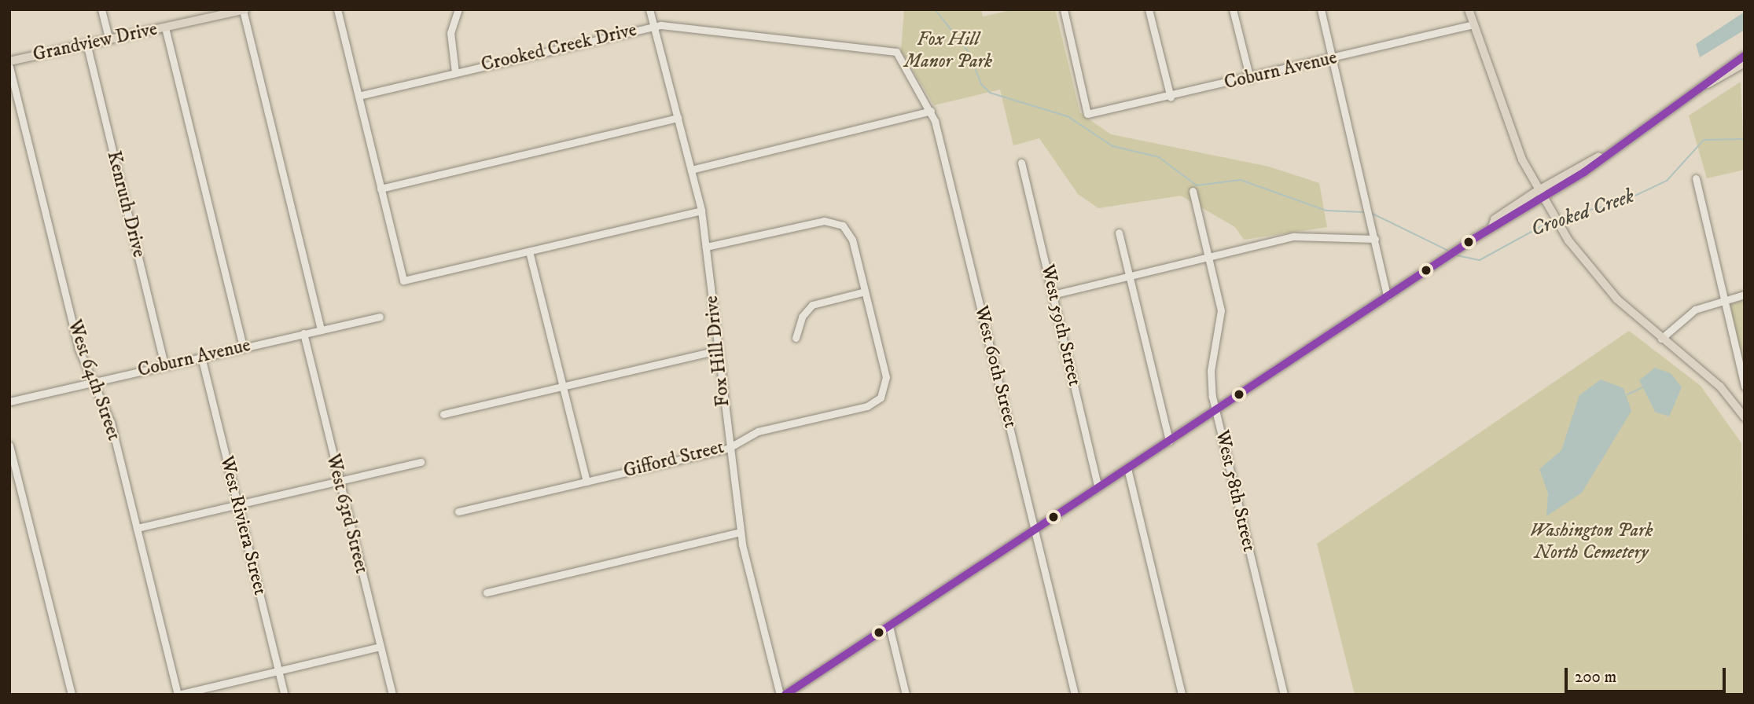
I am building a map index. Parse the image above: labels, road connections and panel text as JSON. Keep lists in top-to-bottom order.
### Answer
{
  "streets": {
    "main road": ["Grandview Drive"],
    "street": [
      "Crooked Creek Drive",
      "Coburn Avenue",
      "Kenruth Drive",
      "West 59th Street",
      "Fox Hill Drive",
      "West 60th Street",
      "West 64th Street",
      "Gifford Street",
      "West 58th Street",
      "West 63rd Street",
      "West Riviera Street"
    ]
  },
  "crossings": [
    ["Grandview Drive", "Kenruth Drive"],
    ["Crooked Creek Drive", "Fox Hill Drive"],
    ["Crooked Creek Drive", "West 60th Street"],
    ["Coburn Avenue", "Kenruth Drive"],
    ["Coburn Avenue", "West 64th Street"],
    ["Coburn Avenue", "West 63rd Street"],
    ["Coburn Avenue", "West Riviera Street"],
    ["Fox Hill Drive", "Gifford Street"]
  ],
  "water": ["Crooked Creek"],
  "parks": ["Fox Hill Manor Park", "Washington Park North Cemetery"],
  "scale_bar": "200 m"
}
